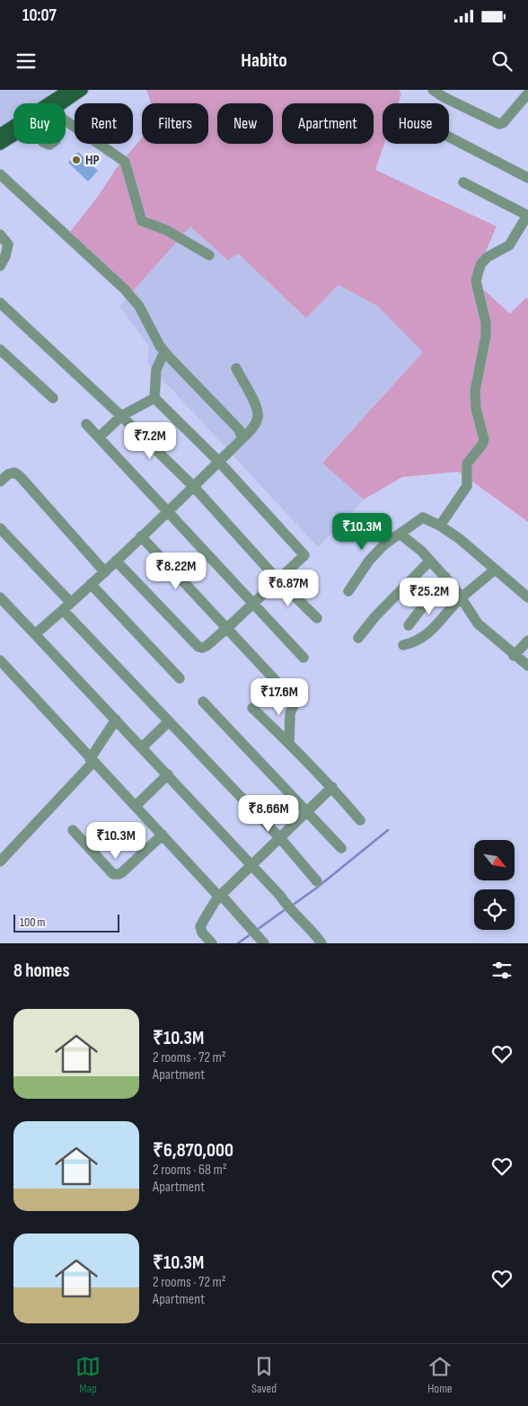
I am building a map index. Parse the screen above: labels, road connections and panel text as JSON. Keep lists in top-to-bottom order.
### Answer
{
  "places": ["HP"],
  "scale_bar": "100 m",
  "north": "bottom right",
  "page": {
    "status": "10:07",
    "header": "Habito",
    "chip": [
      "Buy",
      "Rent",
      "Filters",
      "New",
      "Apartment",
      "House"
    ],
    "price": [
      "₹7.2M",
      "₹10.3M",
      "₹8.22M",
      "₹6.87M",
      "₹25.2M",
      "₹17.6M",
      "₹8.66M",
      "₹10.3M"
    ],
    "scale": "100 m",
    "heading": "8 homes",
    "list": [
      {
        "name": "₹10.3M",
        "note": "2 rooms · 72 m² · Apartment"
      },
      {
        "name": "₹6,870,000",
        "note": "2 rooms · 68 m² · Apartment"
      },
      {
        "name": "₹10.3M",
        "note": "2 rooms · 72 m² · Apartment"
      }
    ],
    "tabs": ["Map", "Saved", "Home"]
  }
}
